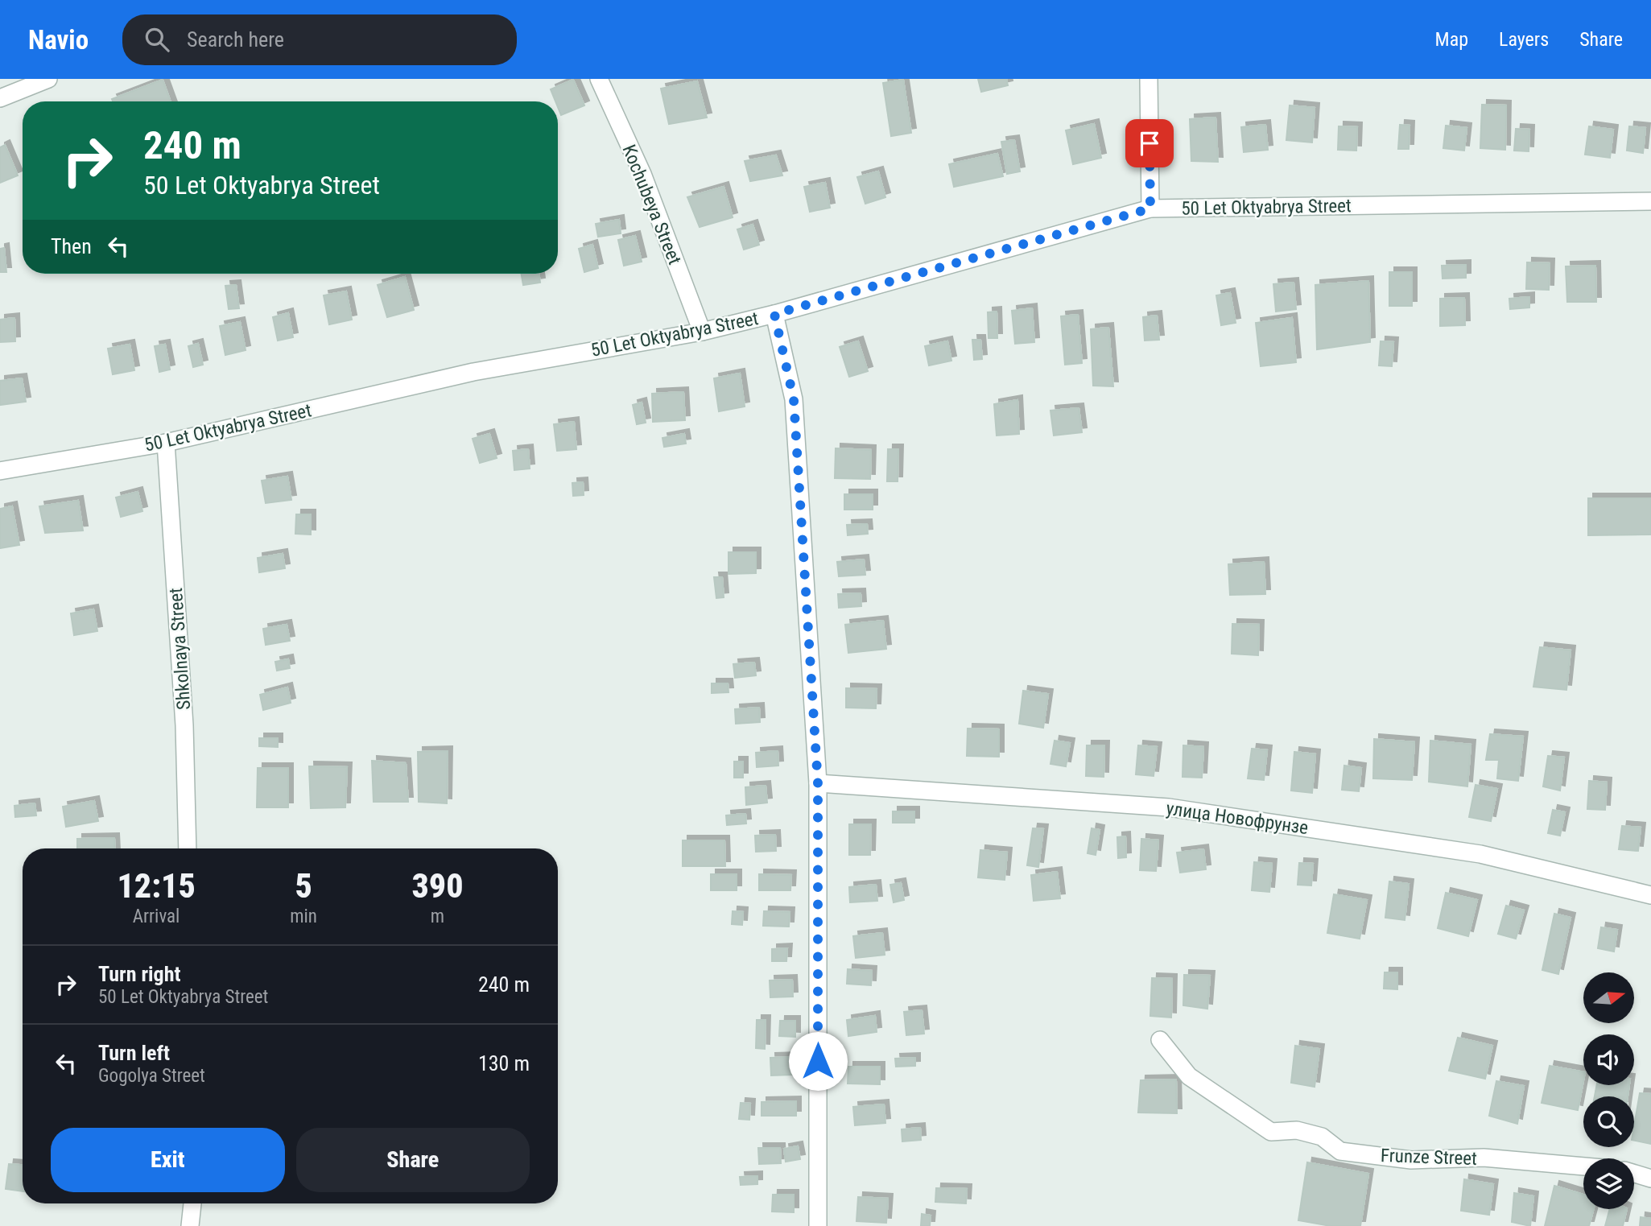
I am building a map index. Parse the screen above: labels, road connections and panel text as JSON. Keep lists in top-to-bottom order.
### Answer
{
  "streets": {
    "street": [
      "Kochubeya Street",
      "50 Let Oktyabrya Street",
      "Shkolnaya Street",
      "улица Новофрунзе",
      "Frunze Street"
    ]
  },
  "crossings": [
    ["Kochubeya Street", "50 Let Oktyabrya Street"],
    ["50 Let Oktyabrya Street", "Shkolnaya Street"]
  ],
  "north": "right",
  "page": {
    "header": "Navio",
    "search": "Search here",
    "nav": ["Map", "Layers", "Share"],
    "turn": ["240 m", "50 Let Oktyabrya Street"],
    "then": "Then",
    "eta": [
      "12:15",
      "Arrival",
      "5",
      "min",
      "390",
      "m"
    ],
    "list": [
      {
        "name": "Turn right",
        "note": "50 Let Oktyabrya Street",
        "value": "240 m"
      },
      {
        "name": "Turn left",
        "note": "Gogolya Street",
        "value": "130 m"
      }
    ],
    "buttons": ["Exit", "Share"]
  }
}
